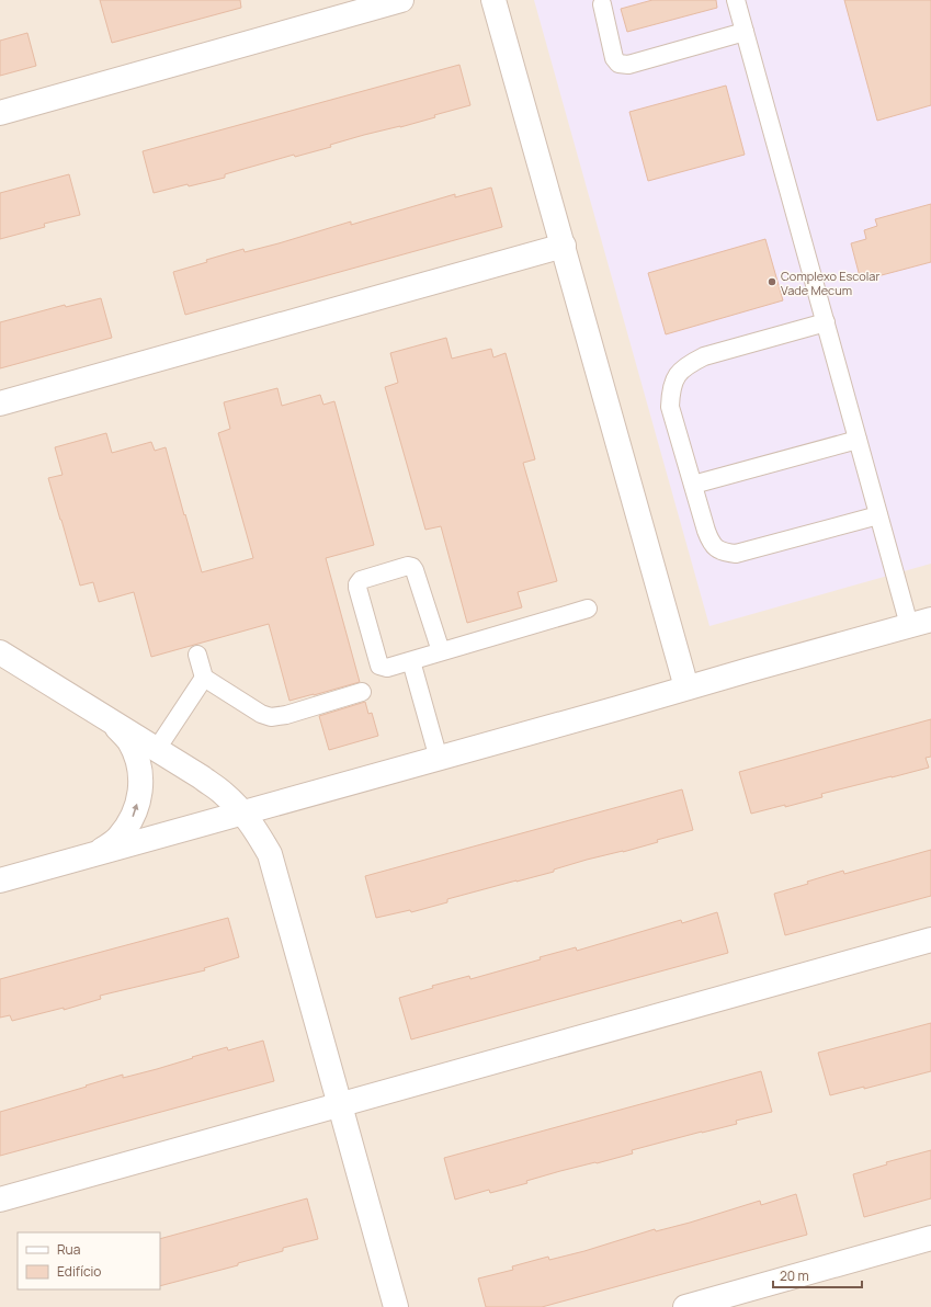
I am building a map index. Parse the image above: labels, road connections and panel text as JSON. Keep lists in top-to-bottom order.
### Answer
{
  "places": ["Complexo Escolar Vade Mecum"],
  "legend": ["Rua", "Edifício"],
  "scale_bar": "20 m"
}
